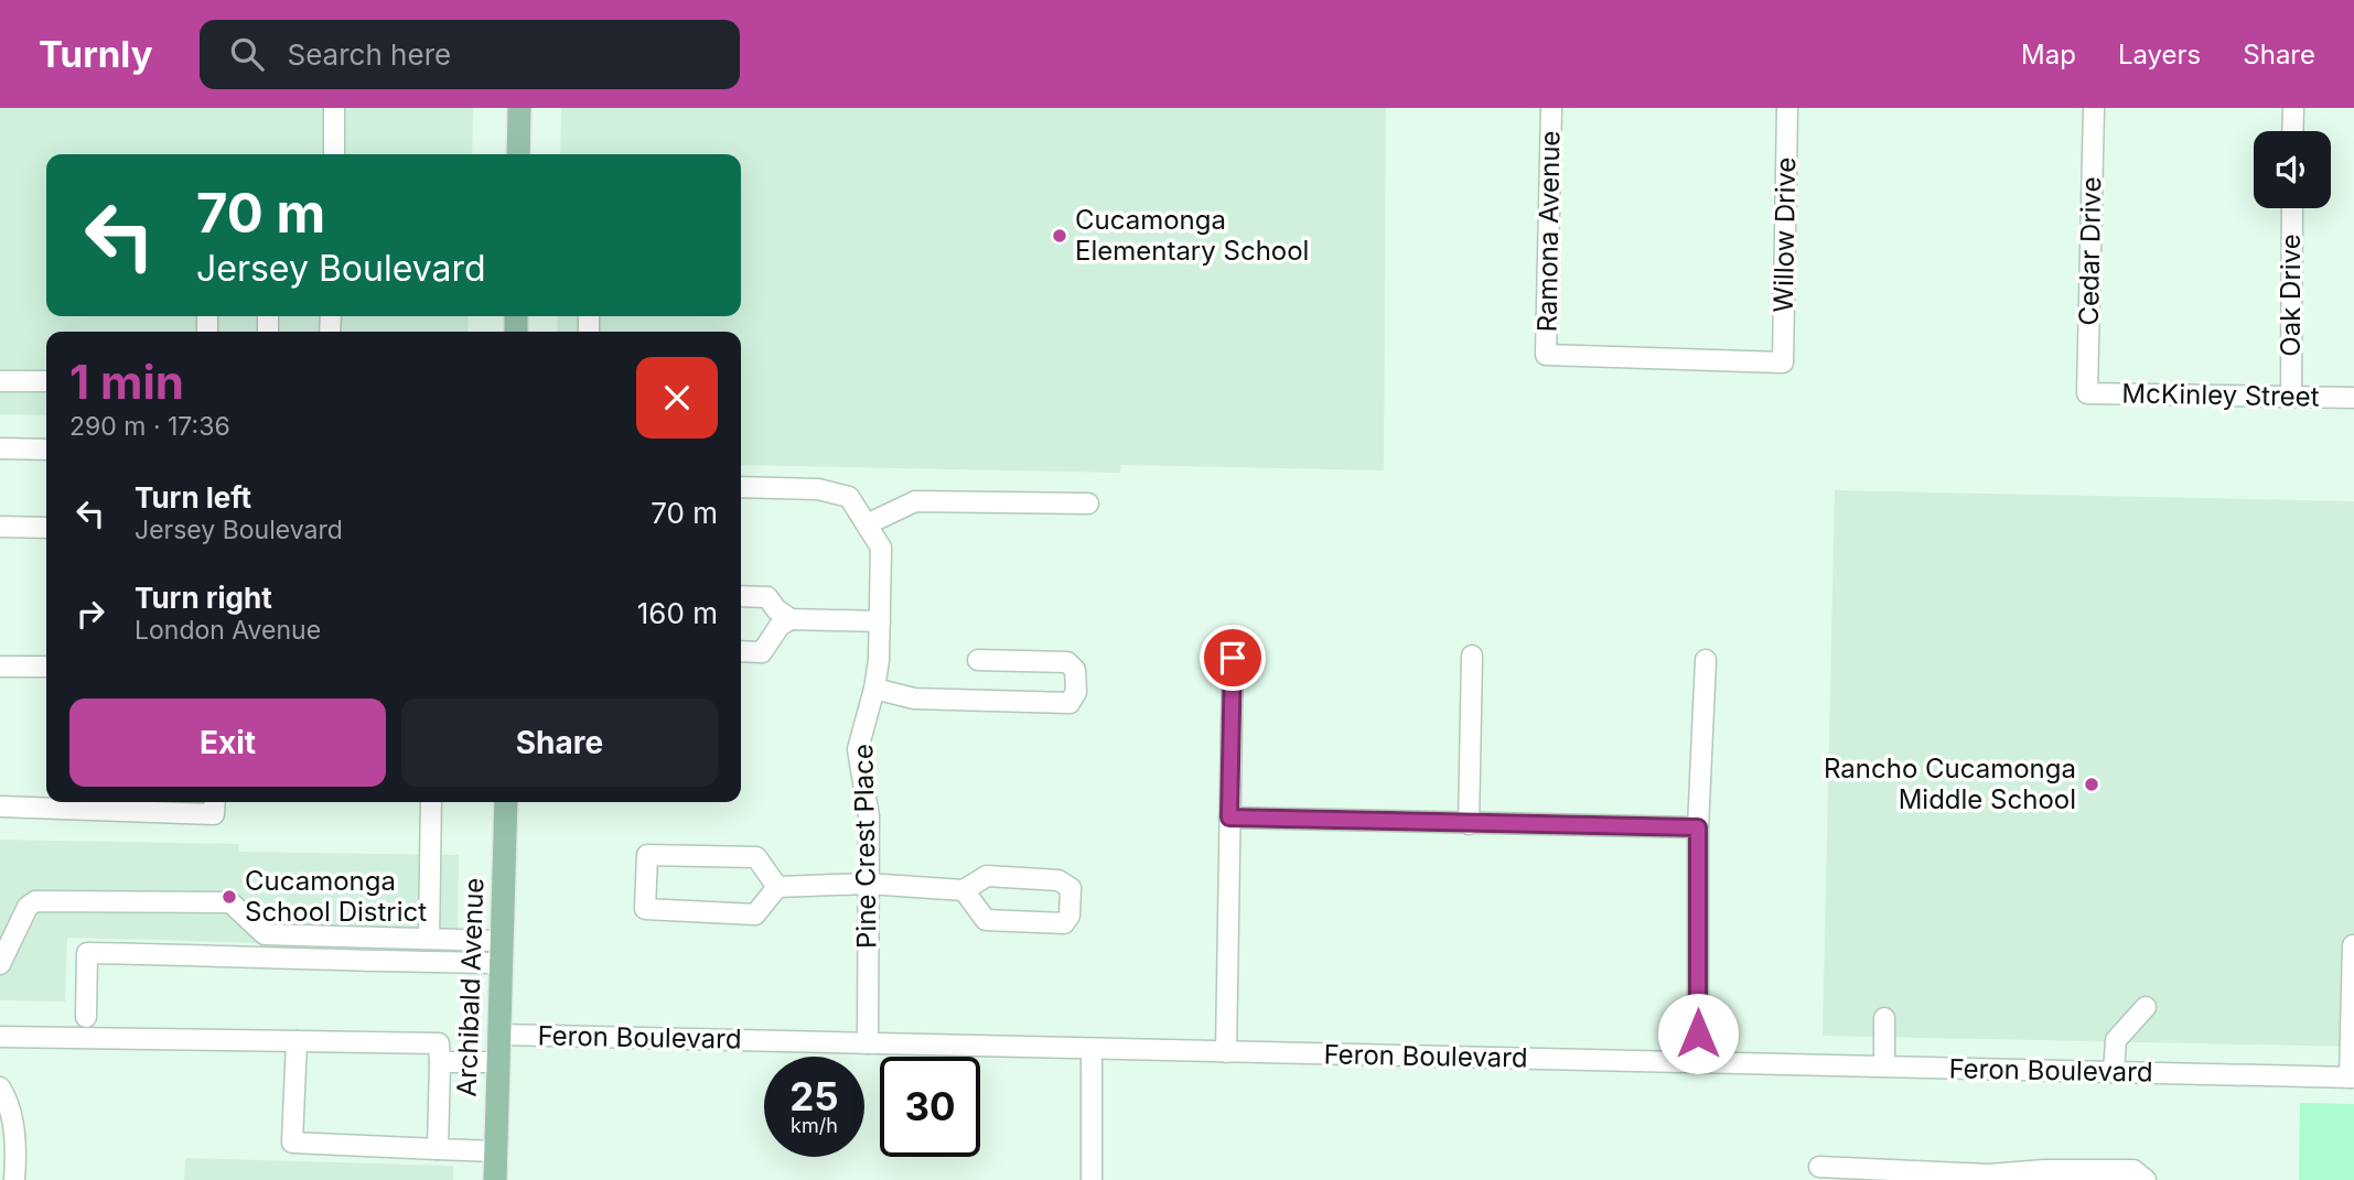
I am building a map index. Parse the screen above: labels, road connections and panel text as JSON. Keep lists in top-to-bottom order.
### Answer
{
  "streets": {
    "main road": ["Archibald Avenue"],
    "street": [
      "Ramona Avenue",
      "Willow Drive",
      "Cedar Drive",
      "Oak Drive",
      "McKinley Street",
      "Pine Crest Place",
      "Feron Boulevard"
    ]
  },
  "crossings": [
    ["Ramona Avenue", "Willow Drive"],
    ["Cedar Drive", "McKinley Street"],
    ["Oak Drive", "McKinley Street"],
    ["Pine Crest Place", "Feron Boulevard"],
    ["Archibald Avenue", "Feron Boulevard"]
  ],
  "places": ["Cucamonga Elementary School", "Rancho Cucamonga Middle School", "Cucamonga School District"],
  "page": {
    "header": "Turnly",
    "search": "Search here",
    "nav": ["Map", "Layers", "Share"],
    "turn": ["70 m", "Jersey Boulevard"],
    "heading": ["1 min", "290 m · 17:36"],
    "list": [
      {
        "name": "Turn left",
        "note": "Jersey Boulevard",
        "value": "70 m"
      },
      {
        "name": "Turn right",
        "note": "London Avenue",
        "value": "160 m"
      }
    ],
    "buttons": ["Exit", "Share"],
    "speed": "25 km/h",
    "limit": "30"
  }
}
